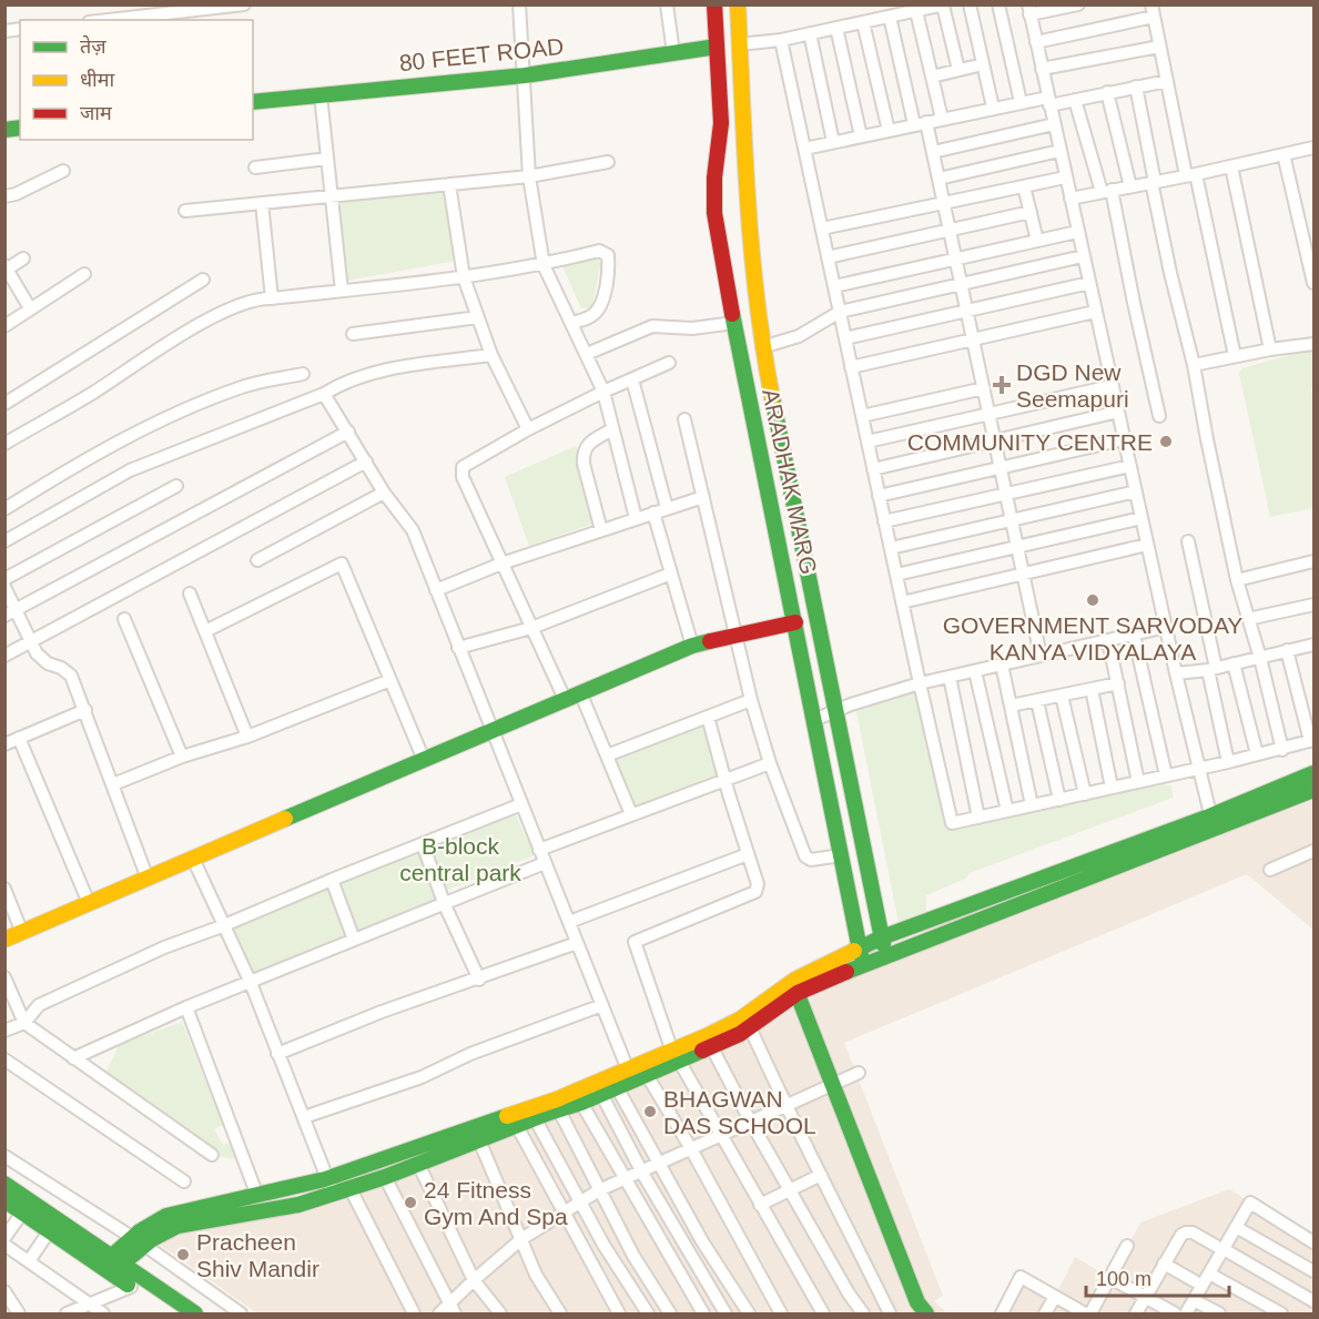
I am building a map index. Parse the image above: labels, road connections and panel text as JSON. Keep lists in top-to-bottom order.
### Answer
{
  "streets": {
    "main road": ["80 FEET ROAD", "ARADHAK MARG"]
  },
  "crossings": [
    ["80 FEET ROAD", "ARADHAK MARG"]
  ],
  "parks": ["B-block central park"],
  "places": {
    "health": ["DGD New Seemapuri"],
    "other": [
      "COMMUNITY CENTRE",
      "GOVERNMENT SARVODAY KANYA VIDYALAYA",
      "BHAGWAN DAS SCHOOL",
      "24 Fitness Gym And Spa",
      "Pracheen Shiv Mandir"
    ]
  },
  "legend": ["तेज़", "धीमा", "जाम"],
  "scale_bar": "100 m"
}
